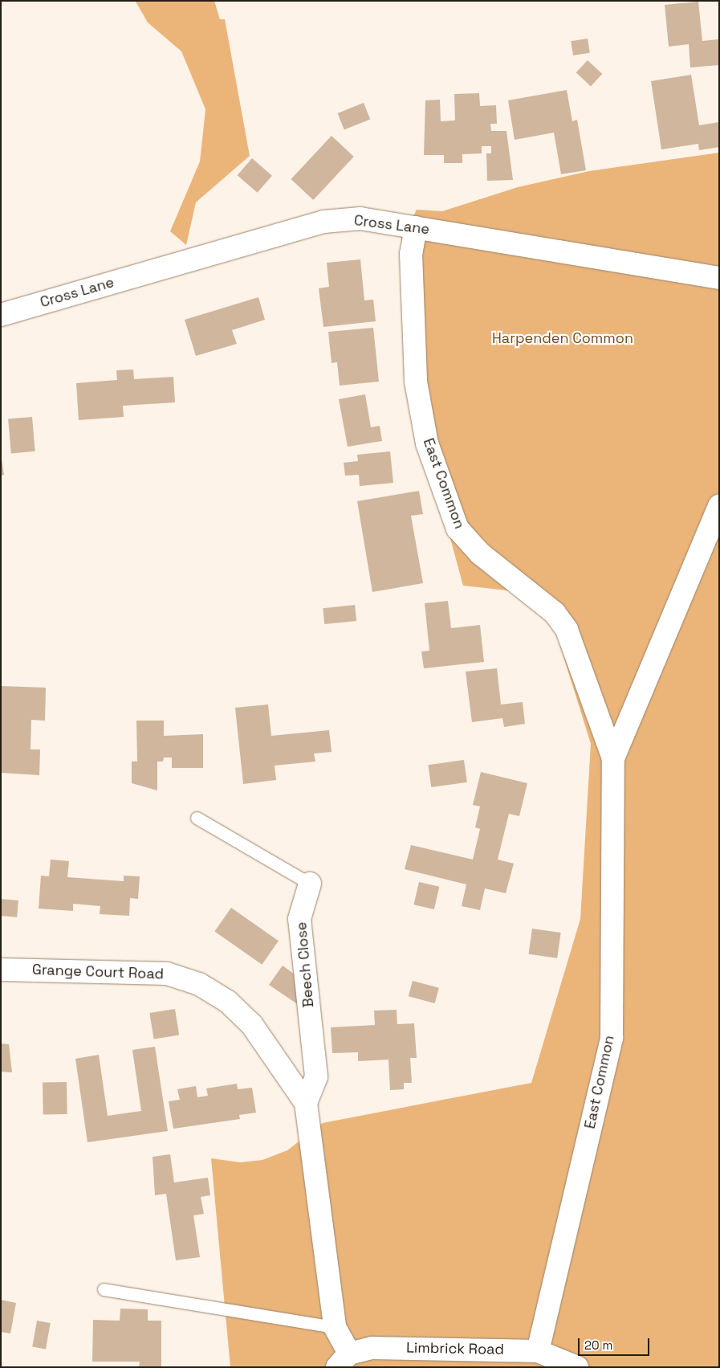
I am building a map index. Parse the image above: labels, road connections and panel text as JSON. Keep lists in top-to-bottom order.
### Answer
{
  "streets": {
    "street": [
      "Cross Lane",
      "East Common",
      "Beech Close",
      "Grange Court Road",
      "Limbrick Road"
    ]
  },
  "crossings": [
    ["Cross Lane", "East Common"],
    ["East Common", "Limbrick Road"],
    ["Beech Close", "Grange Court Road"]
  ],
  "parks": ["Harpenden Common"],
  "scale_bar": "20 m"
}
